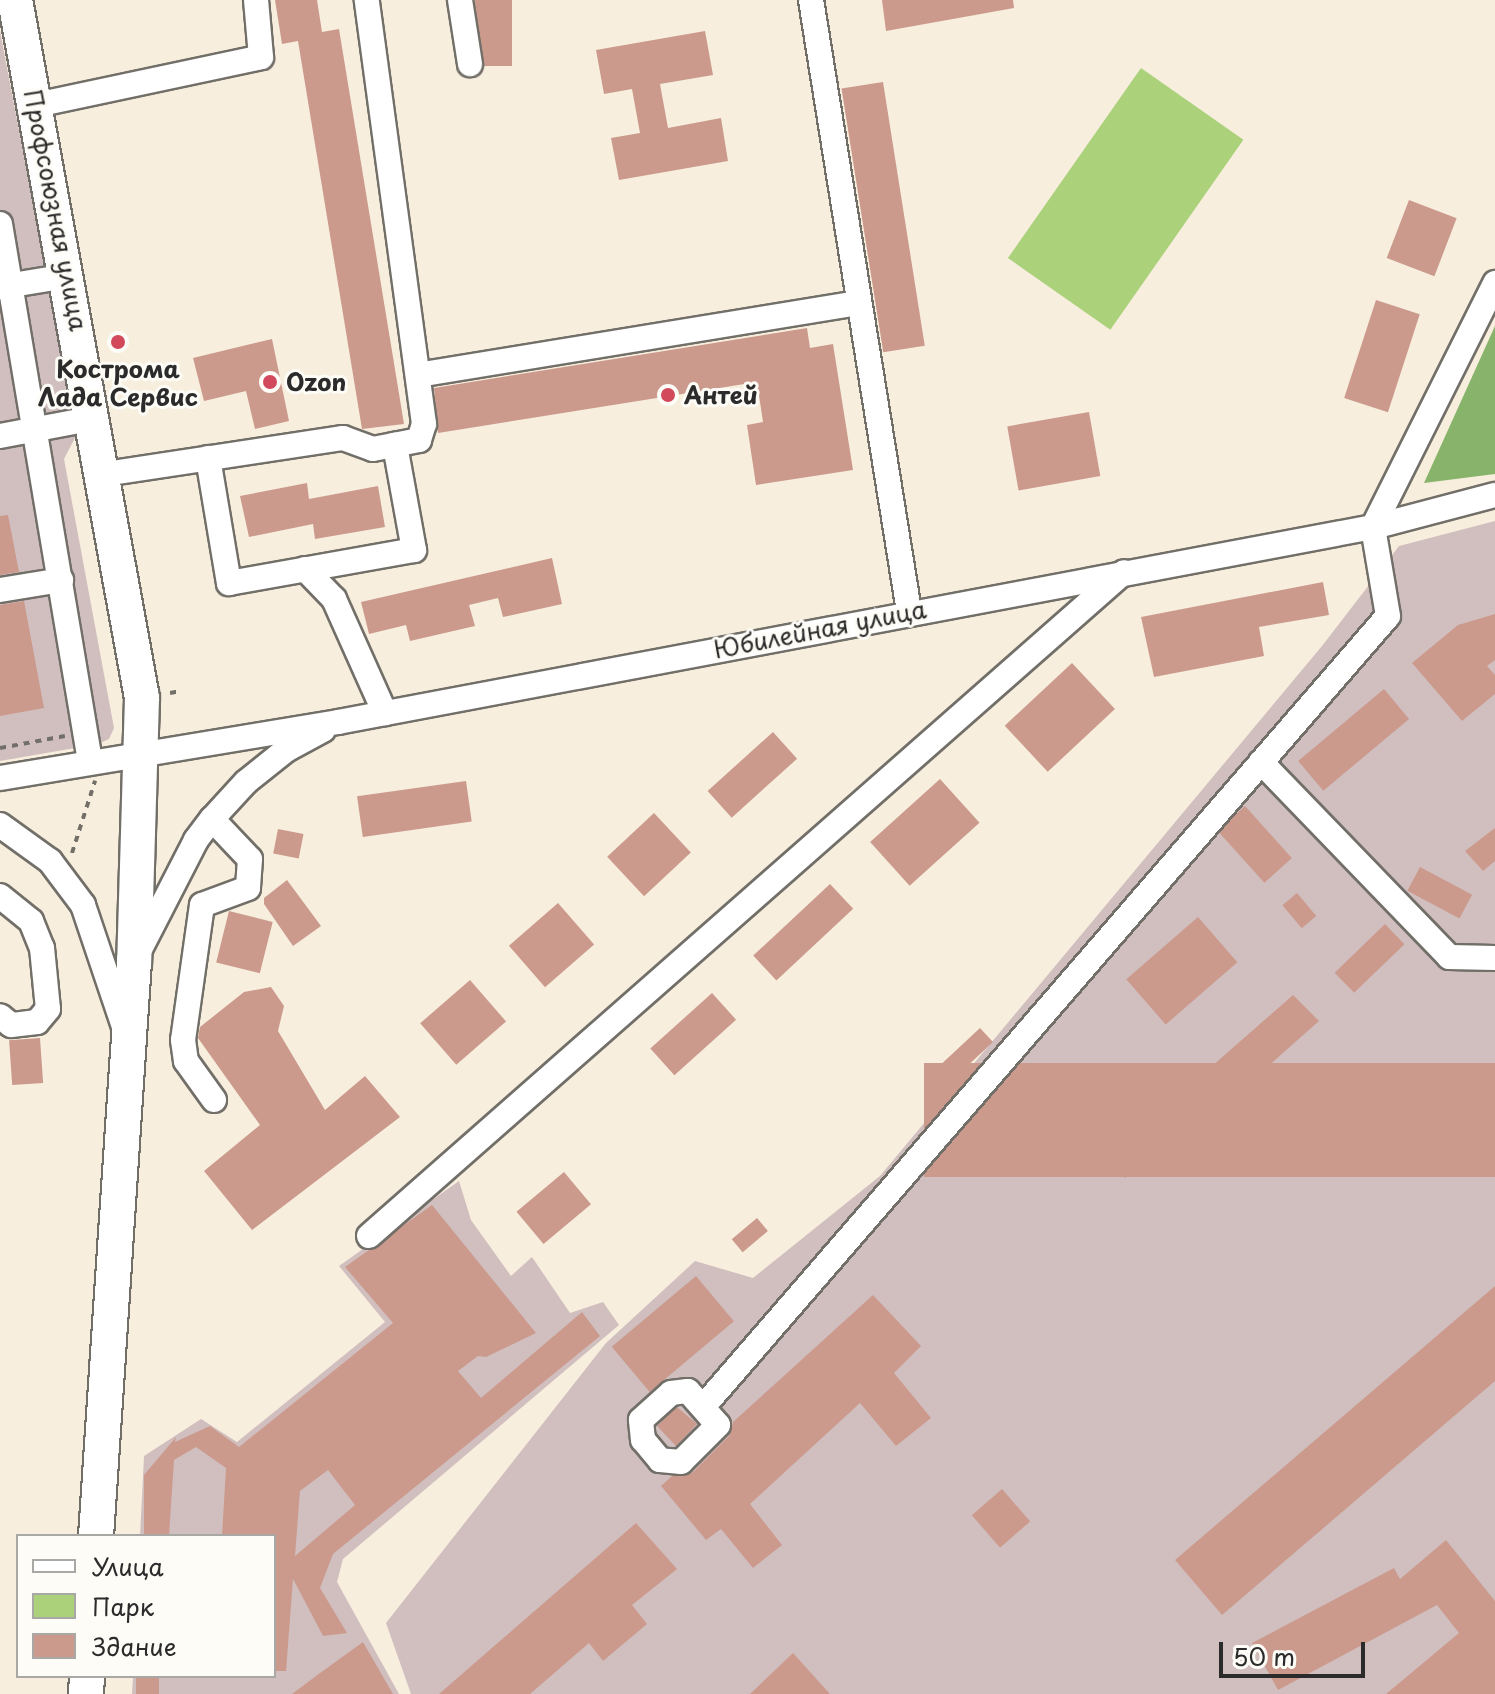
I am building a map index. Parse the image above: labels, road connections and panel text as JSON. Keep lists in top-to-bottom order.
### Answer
{
  "streets": {
    "highway": ["Профсоюзная улица"],
    "street": ["Юбилейная улица"]
  },
  "crossings": [
    ["Профсоюзная улица", "Юбилейная улица"]
  ],
  "places": ["Кострома Лада Сервис", "Ozon", "Антей"],
  "legend": ["Улица", "Парк", "Здание"],
  "scale_bar": "50 m"
}
